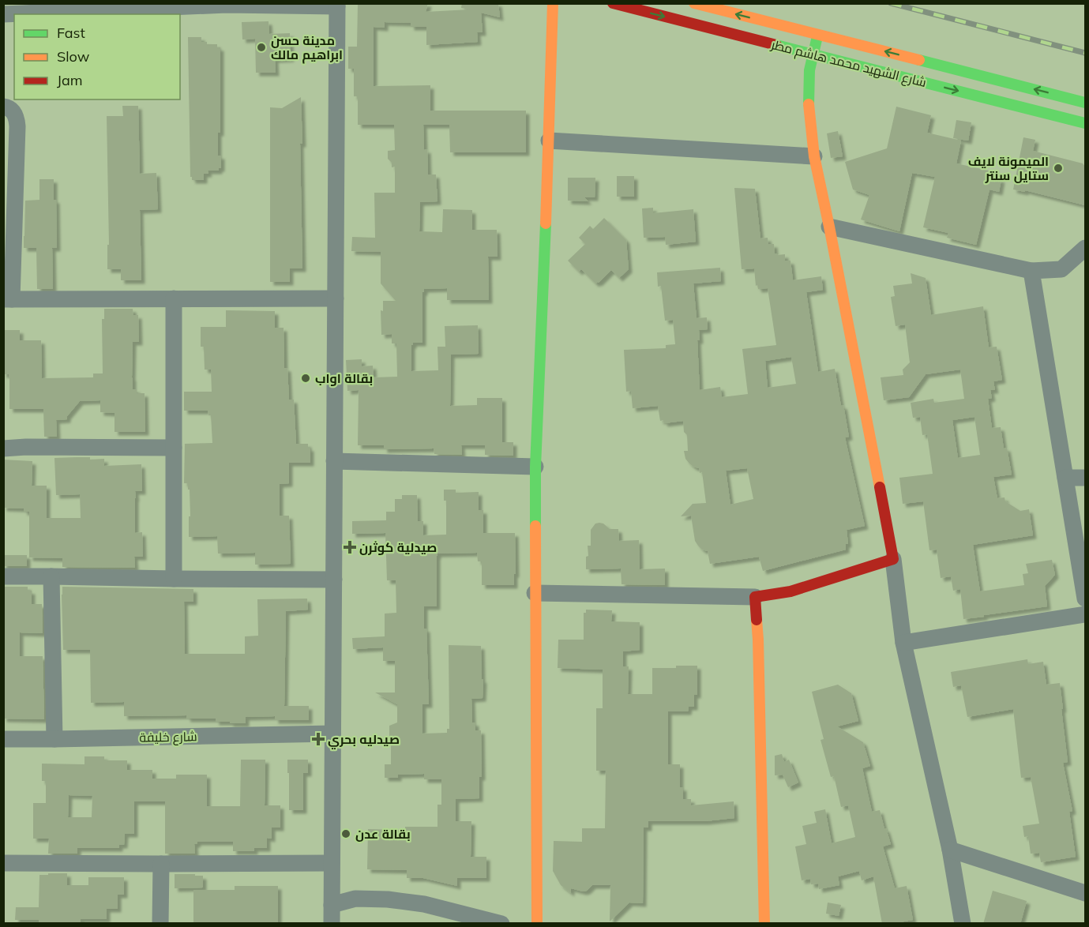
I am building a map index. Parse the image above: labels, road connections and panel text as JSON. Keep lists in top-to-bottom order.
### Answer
{
  "streets": {
    "street": ["شارع الشهيد محمد هاشم مطر", "شارع خليفة"]
  },
  "places": {
    "other": [
      "مدينة حسن ابراهيم مالك",
      "الميمونة لايف ستايل سنتر",
      "بقالة اواب",
      "بقالة عدن"
    ],
    "health": ["صيدلية كوثرن", "صيدليه بحري"]
  },
  "legend": ["Fast", "Slow", "Jam"]
}
